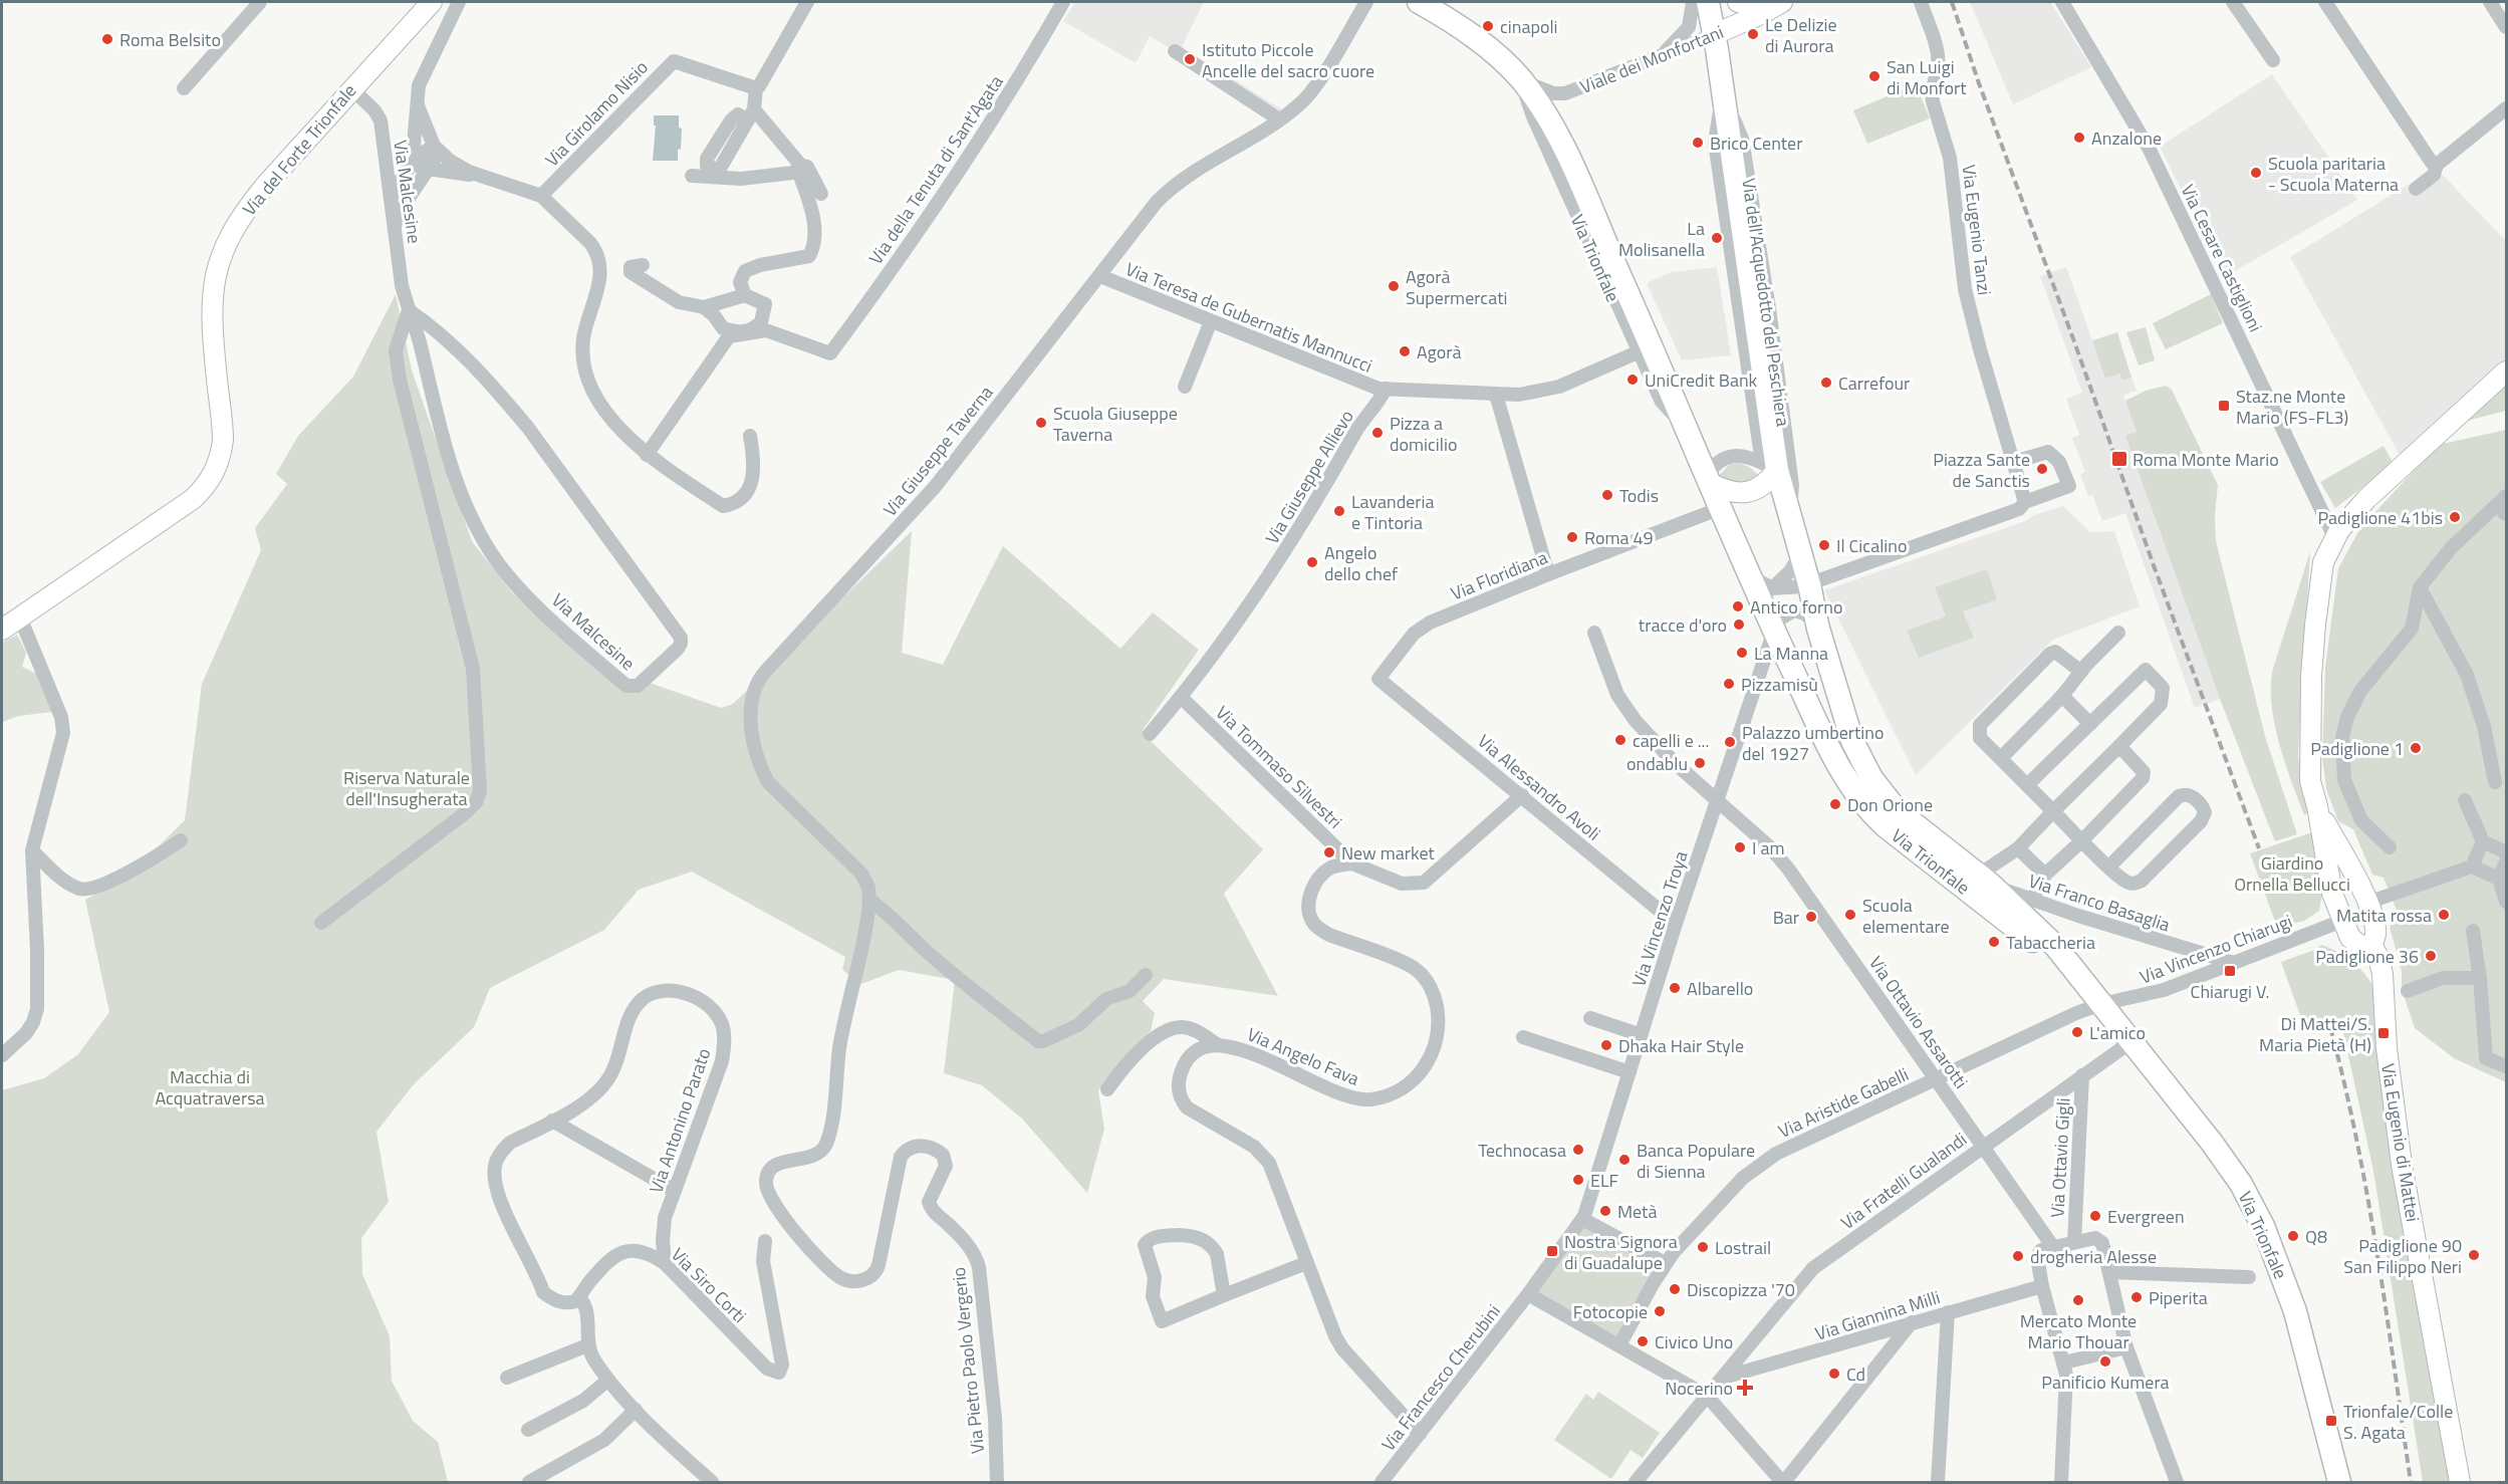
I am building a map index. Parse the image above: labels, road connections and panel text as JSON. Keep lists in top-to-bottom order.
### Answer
{
  "streets": {
    "main road": ["Via Trionfale", "Via dell'Acquedotto del Peschiera"],
    "street": [
      "Viale dei Monfortani",
      "Via Girolamo Nisio",
      "Via del Forte Trionfale",
      "Via della Tenuta di Sant'Agata",
      "Via Malcesine",
      "Via Eugenio Tanzi",
      "Via Cesare Castiglioni",
      "Via Teresa de Gubernatis Mannucci",
      "Via Giuseppe Taverna",
      "Via Giuseppe Allievo",
      "Via Floridiana",
      "Via Tommaso Silvestri",
      "Via Alessandro Avoli",
      "Via Franco Basaglia",
      "Via Vincenzo Troya",
      "Via Vincenzo Chiarugi",
      "Via Ottavio Assarotti",
      "Via Angelo Fava",
      "Via Aristide Gabelli",
      "Via Antonino Parato",
      "Via Eugenio di Mattei",
      "Via Ottavio Gigli",
      "Via Fratelli Gualandi",
      "Via Siro Corti",
      "Via Giannina Milli",
      "Via Pietro Paolo Vergerio",
      "Via Francesco Cherubini"
    ]
  },
  "crossings": [
    ["Viale dei Monfortani", "Via Trionfale"],
    ["Viale dei Monfortani", "Via dell'Acquedotto del Peschiera"],
    ["Via del Forte Trionfale", "Via Malcesine"],
    ["Via Trionfale", "Via dell'Acquedotto del Peschiera"],
    ["Via Trionfale", "Via Floridiana"],
    ["Via Trionfale", "Via Franco Basaglia"],
    ["Via Trionfale", "Via Vincenzo Troya"],
    ["Via Trionfale", "Via Vincenzo Chiarugi"],
    ["Via Trionfale", "Via Aristide Gabelli"],
    ["Via Trionfale", "Via Fratelli Gualandi"],
    ["Via Teresa de Gubernatis Mannucci", "Via Giuseppe Taverna"],
    ["Via Teresa de Gubernatis Mannucci", "Via Giuseppe Allievo"],
    ["Via Giuseppe Taverna", "Via Pietro Paolo Vergerio"],
    ["Via Giuseppe Allievo", "Via Tommaso Silvestri"],
    ["Via Floridiana", "Via Alessandro Avoli"],
    ["Via Tommaso Silvestri", "Via Angelo Fava"],
    ["Via Alessandro Avoli", "Via Vincenzo Troya"],
    ["Via Franco Basaglia", "Via Vincenzo Chiarugi"],
    ["Via Vincenzo Troya", "Via Ottavio Assarotti"],
    ["Via Vincenzo Troya", "Via Francesco Cherubini"],
    ["Via Vincenzo Chiarugi", "Via Aristide Gabelli"],
    ["Via Ottavio Assarotti", "Via Aristide Gabelli"],
    ["Via Ottavio Assarotti", "Via Fratelli Gualandi"],
    ["Via Angelo Fava", "Via Francesco Cherubini"],
    ["Via Antonino Parato", "Via Siro Corti"],
    ["Via Ottavio Gigli", "Via Fratelli Gualandi"],
    ["Via Fratelli Gualandi", "Via Giannina Milli"]
  ],
  "parks": ["Riserva Naturale dell'Insugherata", "Giardino Ornella Bellucci", "Macchia di Acquatraversa"],
  "places": {
    "other": [
      "cinapoli",
      "Le Delizie di Aurora",
      "Roma Belsito",
      "Istituto Piccole Ancelle del sacro cuore",
      "San Luigi di Monfort",
      "Anzalone",
      "Brico Center",
      "Scuola paritaria - Scuola Materna",
      "La Molisanella",
      "Agorà Supermercati",
      "Agorà",
      "UniCredit Bank",
      "Carrefour",
      "Scuola Giuseppe Taverna",
      "Pizza a domicilio",
      "Piazza Sante de Sanctis",
      "Todis",
      "Lavanderia e Tintoria",
      "Padiglione 41bis",
      "Roma 49",
      "Il Cicalino",
      "Angelo dello chef",
      "Antico forno",
      "tracce d'oro",
      "La Manna",
      "Pizzamisù",
      "capelli e ...",
      "Palazzo umbertino del 1927",
      "Padiglione 1",
      "ondablu",
      "Don Orione",
      "I am",
      "New market",
      "Scuola elementare",
      "Matita rossa",
      "Bar",
      "Tabaccheria",
      "Padiglione 36",
      "Albarello",
      "L'amico",
      "Dhaka Hair Style",
      "Technocasa",
      "Banca Populare di Sienna",
      "ELF",
      "Metà",
      "Evergreen",
      "Q8",
      "Lostrail",
      "Padiglione 90 San Filippo Neri",
      "drogheria Alesse",
      "Discopizza '70",
      "Piperita",
      "Mercato Monte Mario Thouar",
      "Fotocopie",
      "Civico Uno",
      "Panificio Kumera",
      "Cd"
    ],
    "transit": [
      "Staz.ne Monte Mario (FS-FL3)",
      "Roma Monte Mario",
      "Chiarugi V.",
      "Di Mattei/S. Maria Pietà (H)",
      "Nostra Signora di Guadalupe",
      "Trionfale/Colle S. Agata"
    ],
    "health": ["Nocerino"]
  }
}
